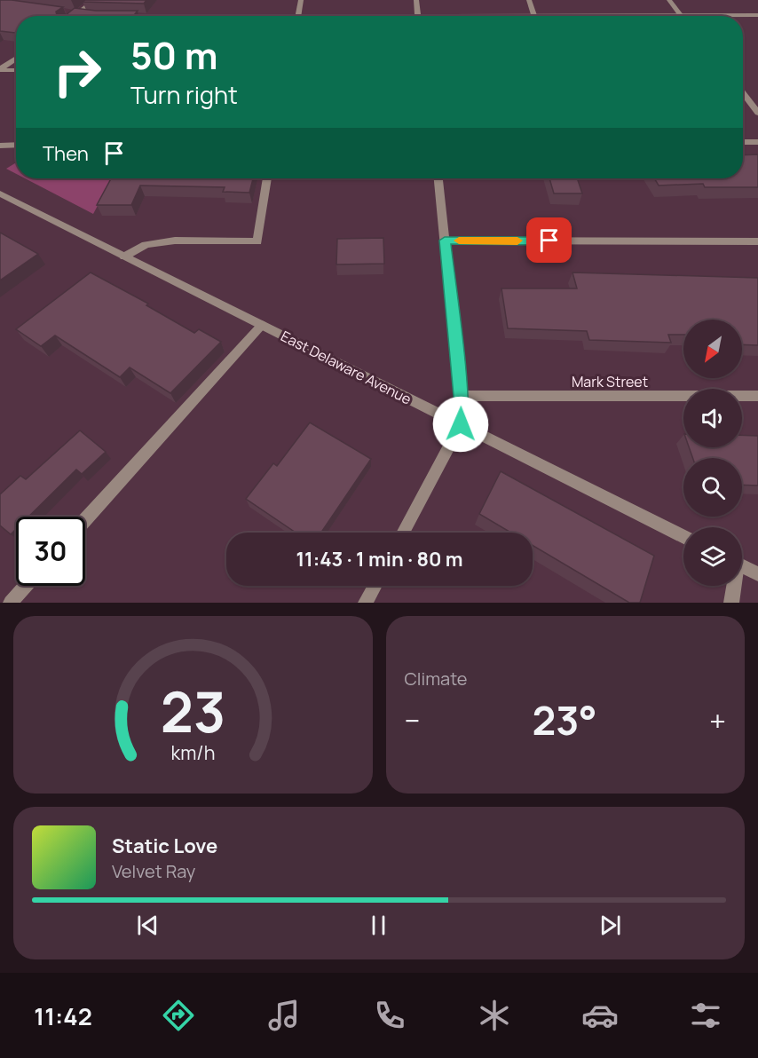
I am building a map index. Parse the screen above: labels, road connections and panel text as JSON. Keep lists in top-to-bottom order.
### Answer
{
  "streets": {
    "street": ["East Delaware Avenue", "Mark Street"]
  },
  "north": "bottom left",
  "page": {
    "turn": ["50 m", "Turn right"],
    "then": "Then",
    "limit": "30",
    "trip": "11:43 · 1 min · 80 m",
    "tile": "Climate",
    "heat": ["−", "23°", "+"],
    "song": ["Static Love", "Velvet Ray"],
    "tabs": "11:42",
    "gauge": ["23", "km/h"]
  }
}
